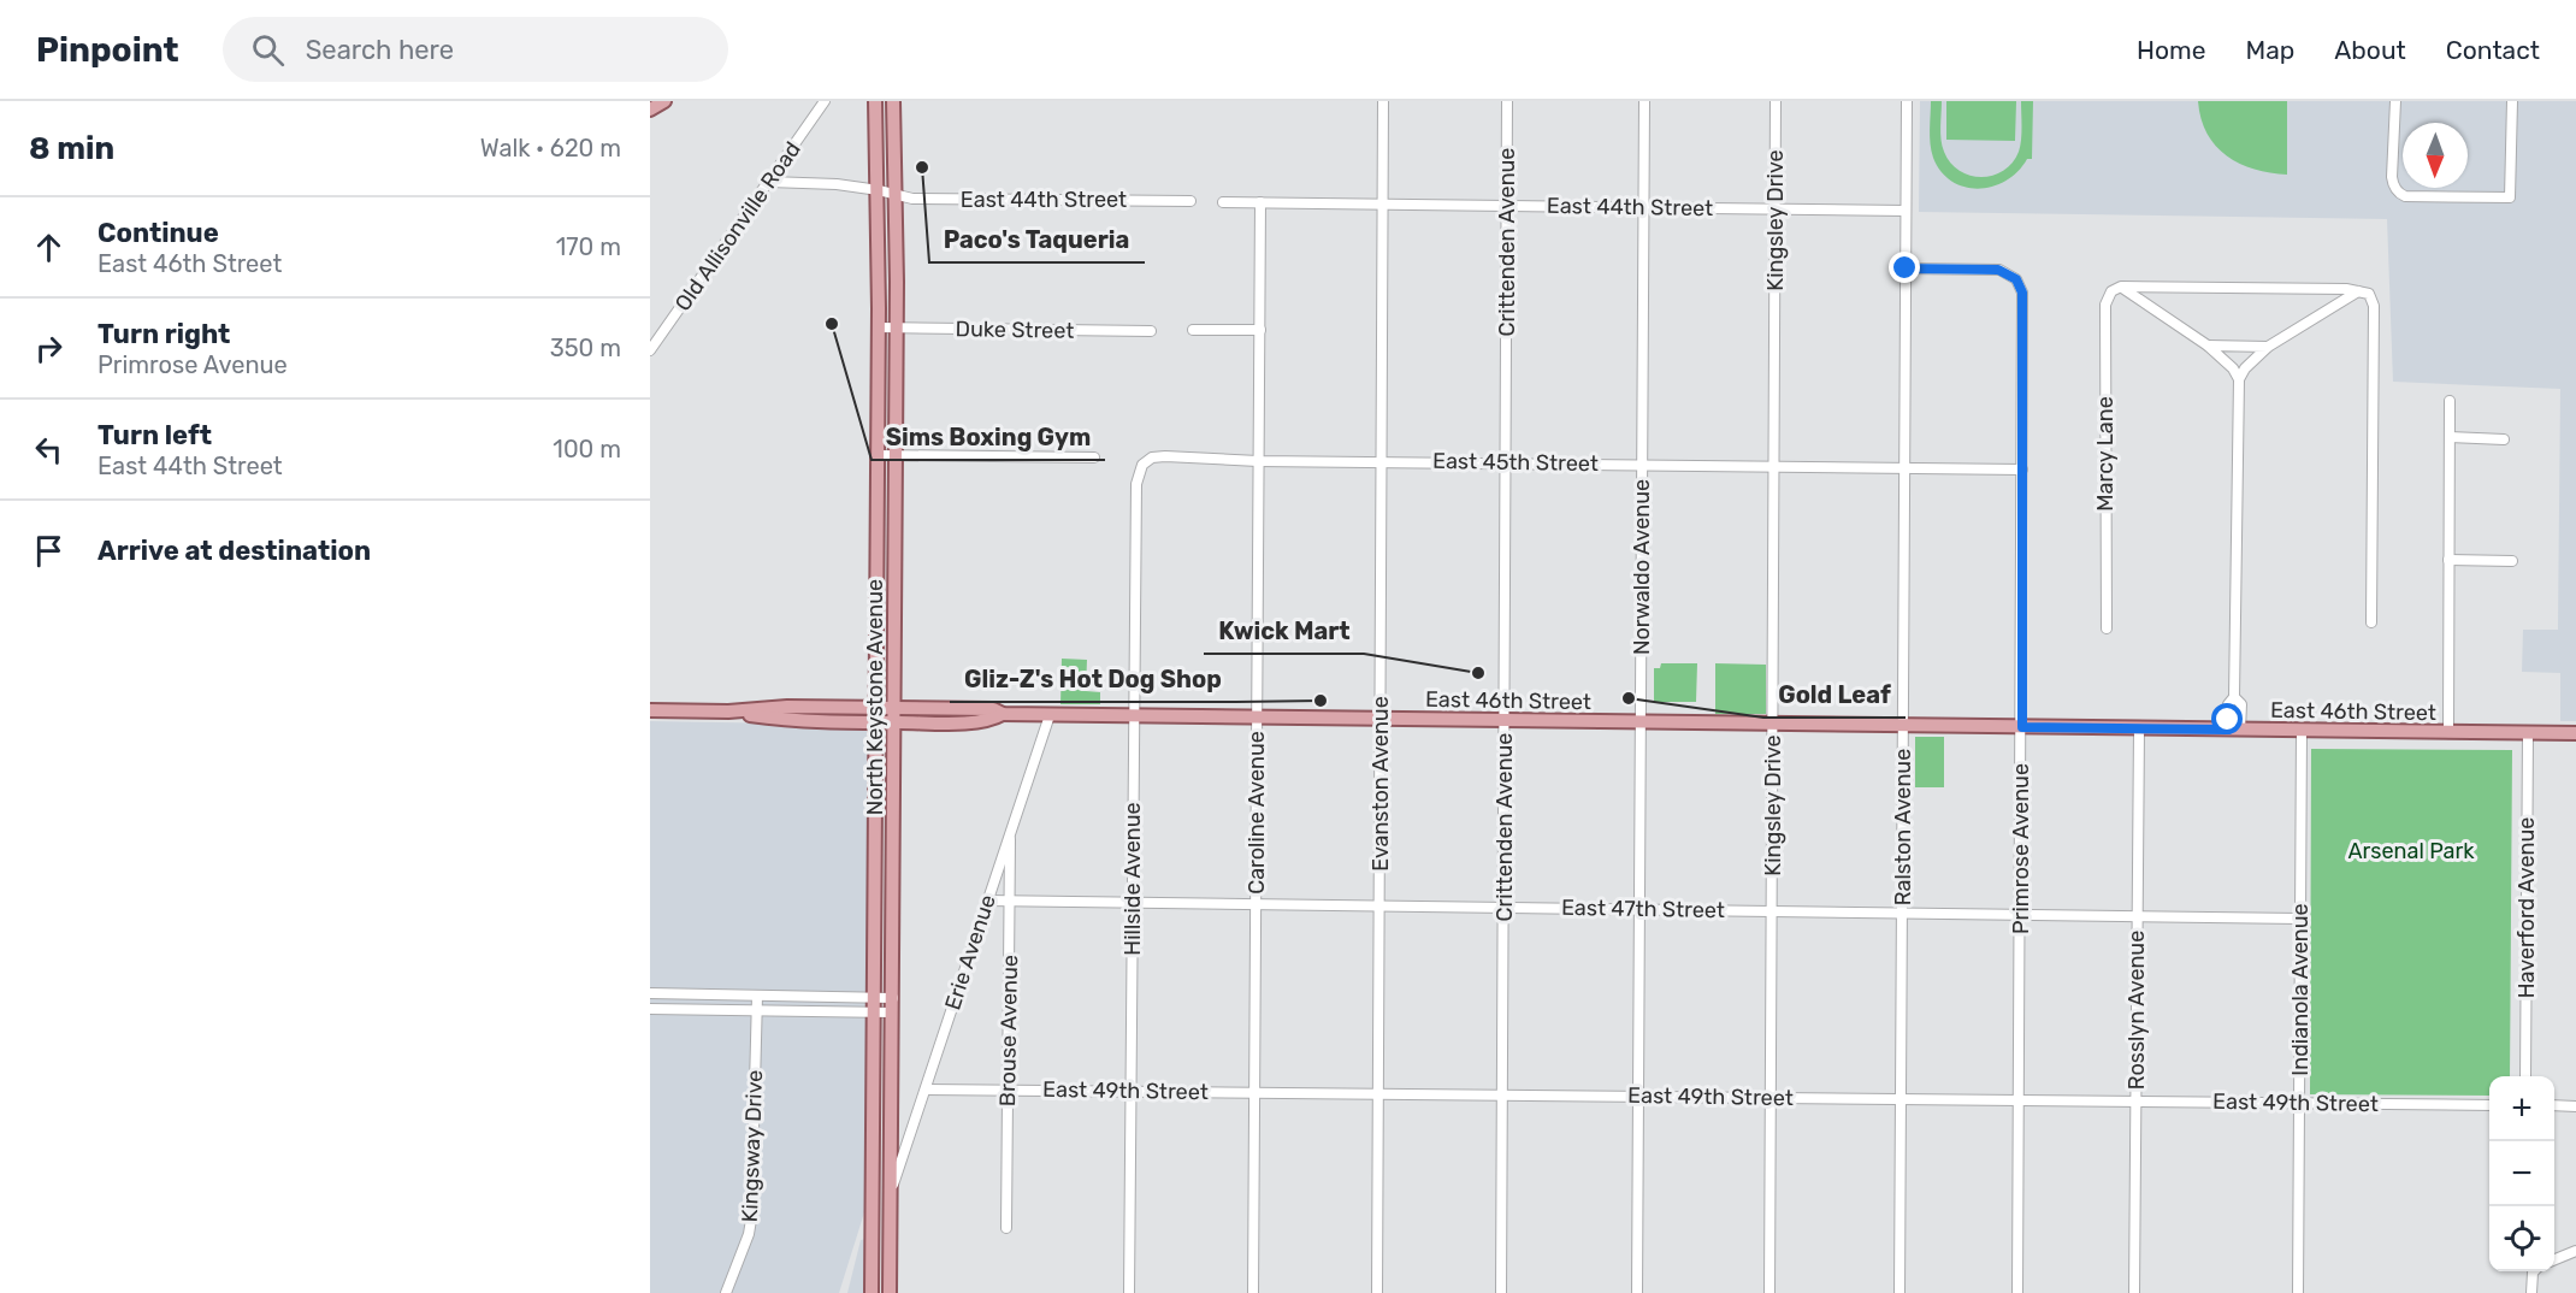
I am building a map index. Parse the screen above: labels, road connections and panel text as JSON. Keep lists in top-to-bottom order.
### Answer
{
  "streets": {
    "main road": ["North Keystone Avenue", "East 46th Street"],
    "street": [
      "East 44th Street",
      "Kingsley Drive",
      "Old Allisonville Road",
      "Crittenden Avenue",
      "Duke Street",
      "Marcy Lane",
      "East 45th Street",
      "Norwaldo Avenue",
      "Evanston Avenue",
      "Caroline Avenue",
      "Ralston Avenue",
      "Primrose Avenue",
      "Hillside Avenue",
      "Haverford Avenue",
      "East 47th Street",
      "Erie Avenue",
      "Indianola Avenue",
      "Rosslyn Avenue",
      "Brouse Avenue",
      "East 49th Street",
      "Kingsway Drive"
    ]
  },
  "crossings": [
    ["East 44th Street", "Kingsley Drive"],
    ["East 44th Street", "Old Allisonville Road"],
    ["East 44th Street", "Crittenden Avenue"],
    ["East 44th Street", "Norwaldo Avenue"],
    ["East 44th Street", "North Keystone Avenue"],
    ["East 44th Street", "Evanston Avenue"],
    ["East 44th Street", "Caroline Avenue"],
    ["East 44th Street", "Ralston Avenue"],
    ["Kingsley Drive", "East 45th Street"],
    ["Kingsley Drive", "East 46th Street"],
    ["Kingsley Drive", "East 47th Street"],
    ["Kingsley Drive", "East 49th Street"],
    ["Crittenden Avenue", "East 45th Street"],
    ["Crittenden Avenue", "East 46th Street"],
    ["Crittenden Avenue", "East 47th Street"],
    ["Crittenden Avenue", "East 49th Street"],
    ["Duke Street", "North Keystone Avenue"],
    ["East 45th Street", "Norwaldo Avenue"],
    ["East 45th Street", "Evanston Avenue"],
    ["East 45th Street", "Caroline Avenue"],
    ["East 45th Street", "Ralston Avenue"],
    ["East 45th Street", "Primrose Avenue"],
    ["East 45th Street", "Hillside Avenue"],
    ["Norwaldo Avenue", "East 46th Street"],
    ["Norwaldo Avenue", "East 47th Street"],
    ["Norwaldo Avenue", "East 49th Street"],
    ["North Keystone Avenue", "East 46th Street"],
    ["North Keystone Avenue", "Erie Avenue"],
    ["East 46th Street", "Evanston Avenue"],
    ["East 46th Street", "Caroline Avenue"],
    ["East 46th Street", "Ralston Avenue"],
    ["East 46th Street", "Primrose Avenue"],
    ["East 46th Street", "Hillside Avenue"],
    ["East 46th Street", "Haverford Avenue"],
    ["East 46th Street", "Erie Avenue"],
    ["East 46th Street", "Indianola Avenue"],
    ["East 46th Street", "Rosslyn Avenue"],
    ["Evanston Avenue", "East 47th Street"],
    ["Evanston Avenue", "East 49th Street"],
    ["Caroline Avenue", "East 47th Street"],
    ["Caroline Avenue", "East 49th Street"],
    ["Ralston Avenue", "Primrose Avenue"],
    ["Ralston Avenue", "East 47th Street"],
    ["Ralston Avenue", "East 49th Street"],
    ["Primrose Avenue", "East 47th Street"],
    ["Primrose Avenue", "East 49th Street"],
    ["Hillside Avenue", "East 47th Street"],
    ["Hillside Avenue", "East 49th Street"],
    ["East 47th Street", "Erie Avenue"],
    ["East 47th Street", "Indianola Avenue"],
    ["East 47th Street", "Rosslyn Avenue"],
    ["East 47th Street", "Brouse Avenue"],
    ["Erie Avenue", "Brouse Avenue"],
    ["Erie Avenue", "East 49th Street"],
    ["Indianola Avenue", "East 49th Street"],
    ["Rosslyn Avenue", "East 49th Street"],
    ["Brouse Avenue", "East 49th Street"]
  ],
  "parks": ["Arsenal Park"],
  "places": [
    "Paco's Taqueria",
    "Sims Boxing Gym",
    "Kwick Mart",
    "Gold Leaf",
    "Gliz-Z's Hot Dog Shop"
  ],
  "north": "bottom",
  "page": {
    "header": "Pinpoint",
    "search": "Search here",
    "nav": [
      "Home",
      "Map",
      "About",
      "Contact"
    ],
    "heading": ["8 min", "Walk · 620 m"],
    "list": [
      ["Continue", "East 46th Street", "170 m"],
      ["Turn right", "Primrose Avenue", "350 m"],
      ["Turn left", "East 44th Street", "100 m"],
      "Arrive at destination"
    ],
    "map_buttons": ["+", "−"]
  }
}
